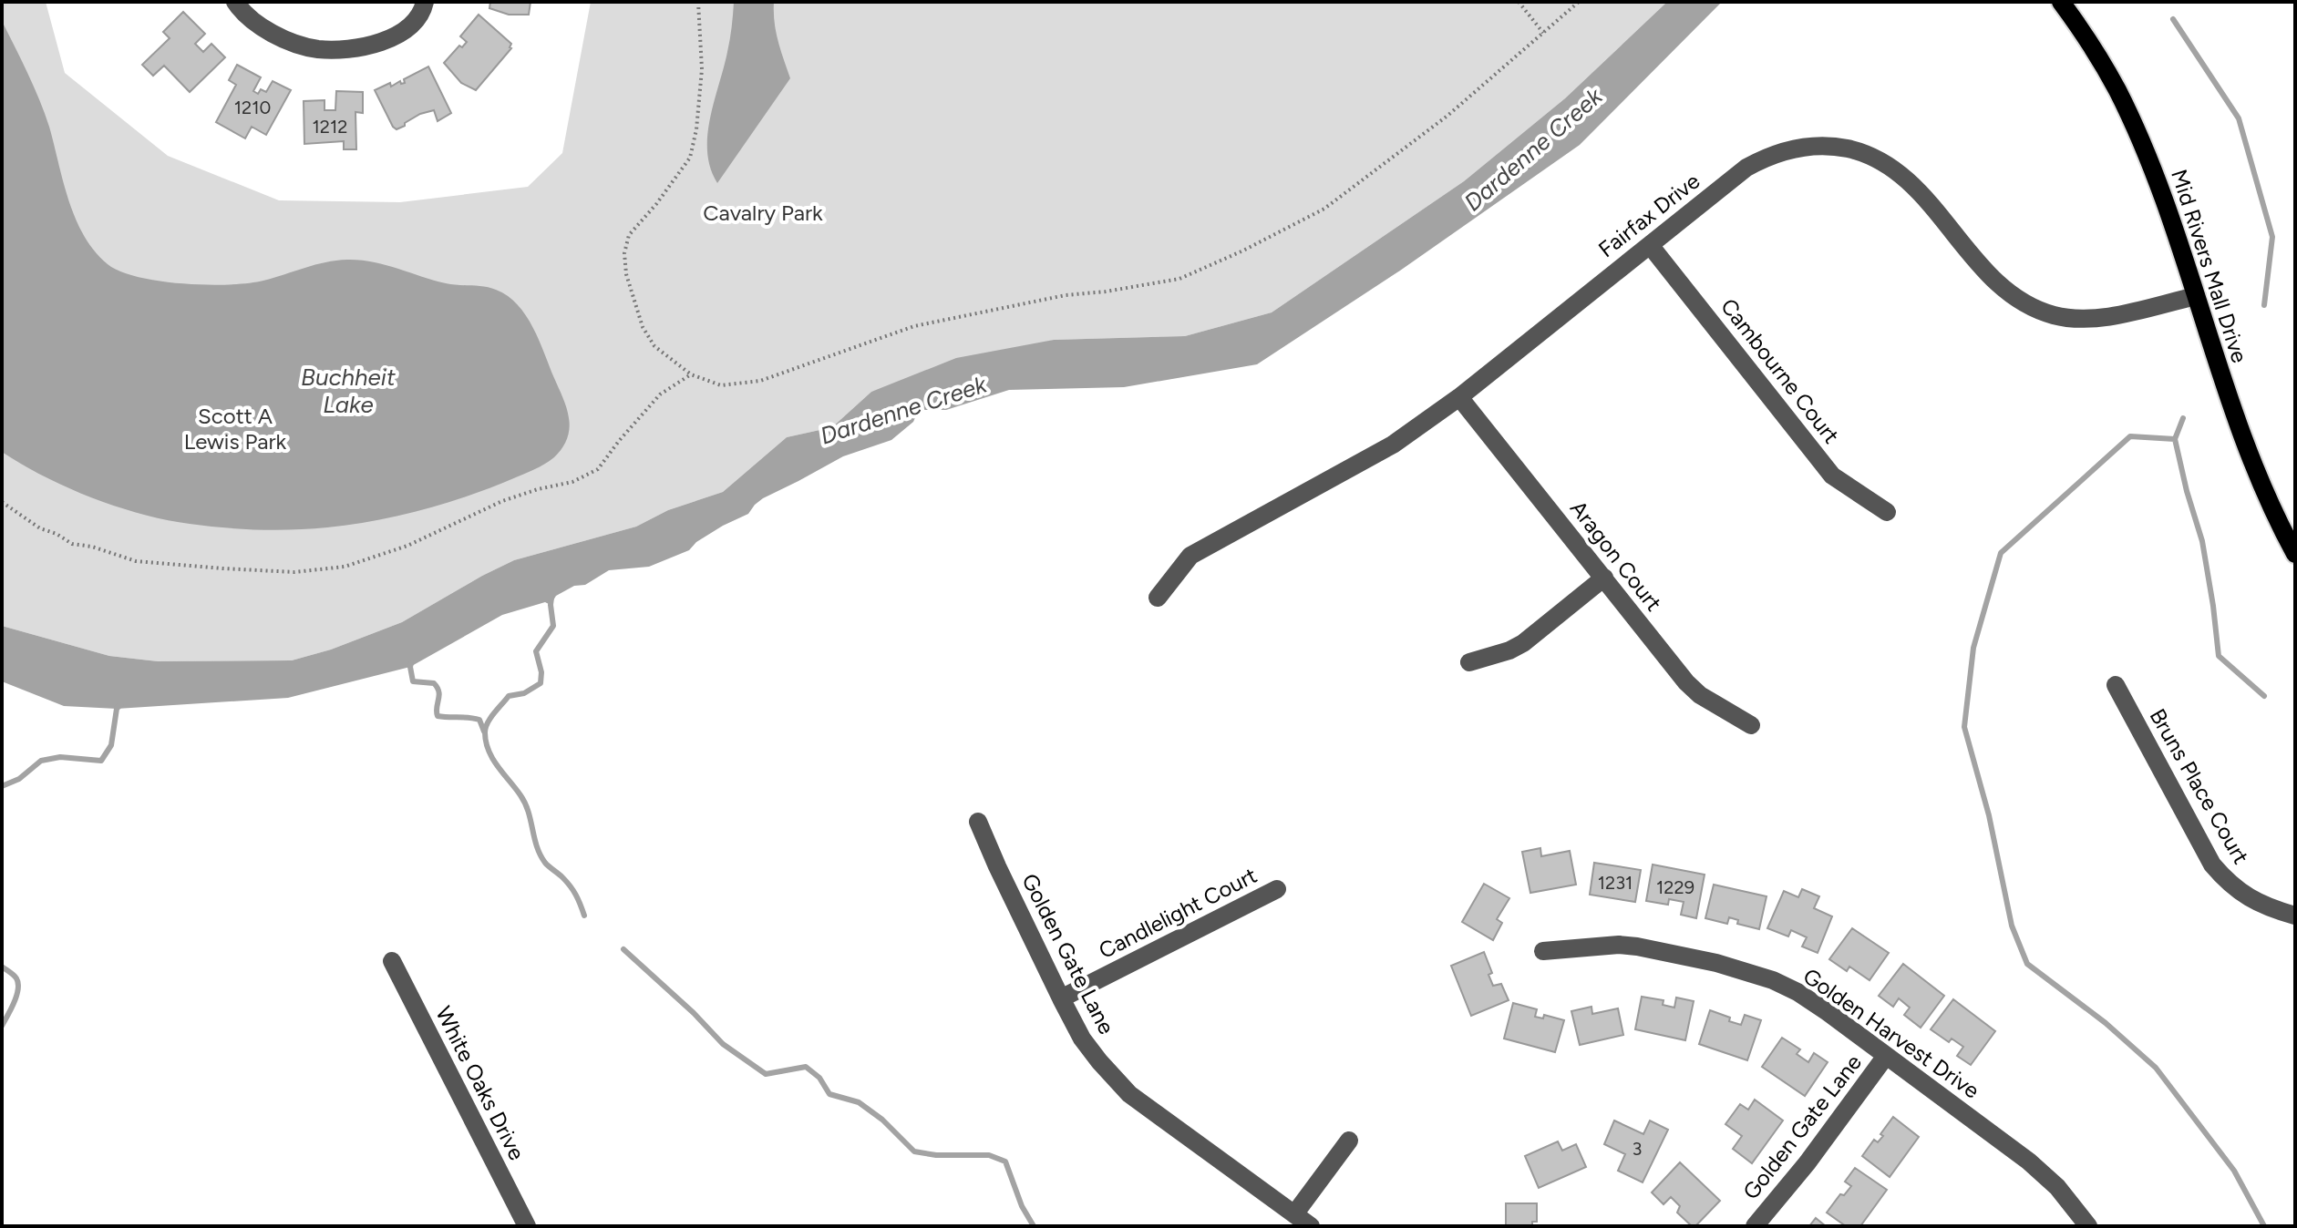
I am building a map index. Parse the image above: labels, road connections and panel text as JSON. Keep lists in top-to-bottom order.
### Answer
{
  "streets": {
    "main road": ["Mid Rivers Mall Drive"],
    "street": [
      "Fairfax Drive",
      "Cambourne Court",
      "Aragon Court",
      "Bruns Place Court",
      "Candlelight Court",
      "Golden Gate Lane",
      "Golden Harvest Drive",
      "White Oaks Drive"
    ]
  },
  "crossings": [
    ["Fairfax Drive", "Mid Rivers Mall Drive"],
    ["Fairfax Drive", "Cambourne Court"],
    ["Fairfax Drive", "Aragon Court"],
    ["Candlelight Court", "Golden Gate Lane"],
    ["Golden Gate Lane", "Golden Harvest Drive"]
  ],
  "water": ["Dardenne Creek", "Buchheit Lake"],
  "parks": ["Cavalry Park", "Scott A Lewis Park"],
  "house_numbers": [
    "1210",
    "1212",
    "1231",
    "1229",
    "3"
  ]
}
